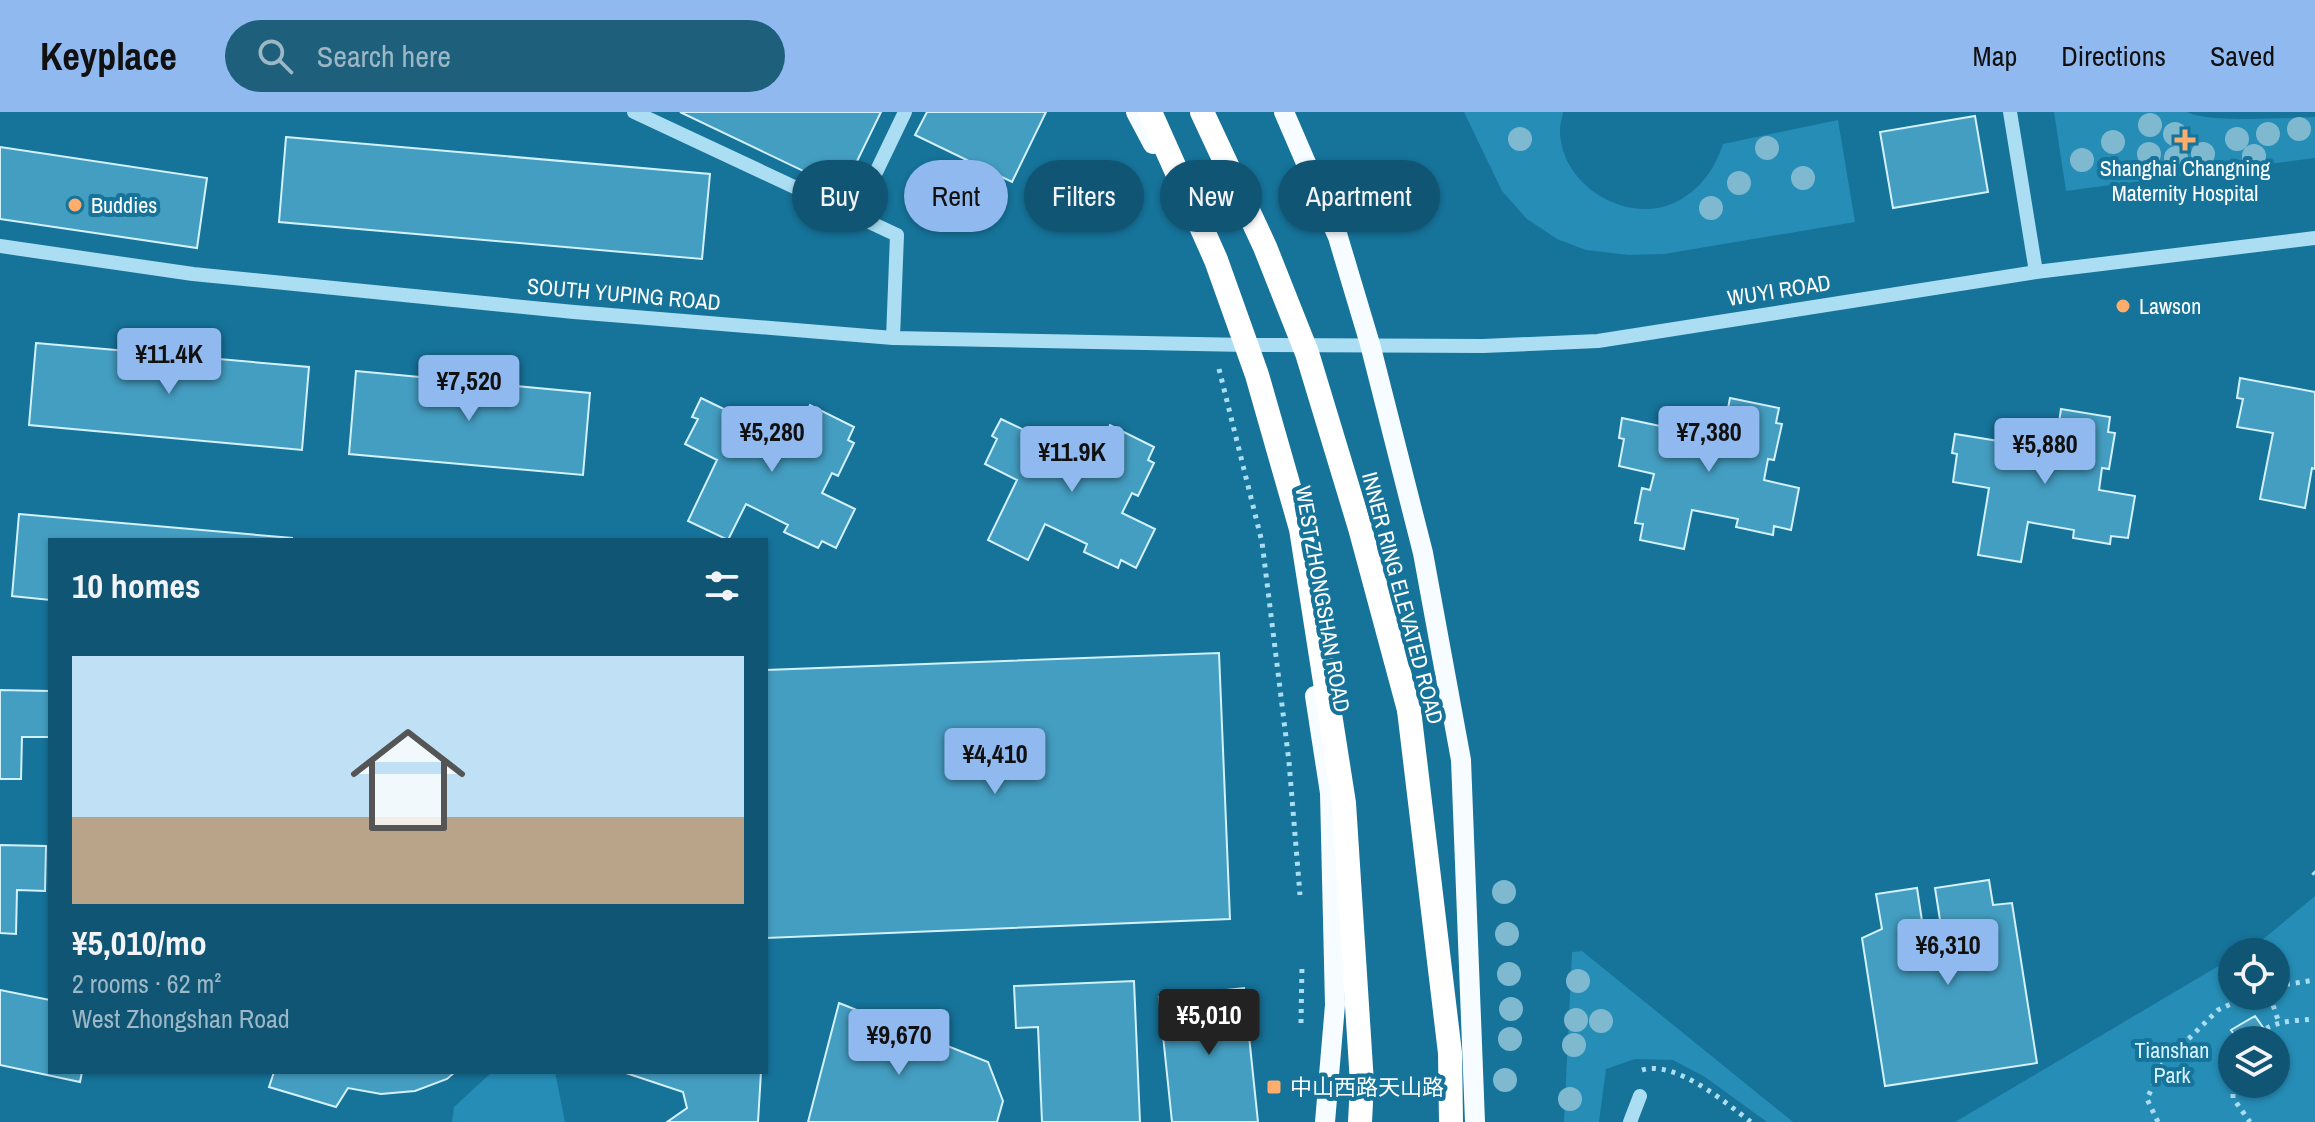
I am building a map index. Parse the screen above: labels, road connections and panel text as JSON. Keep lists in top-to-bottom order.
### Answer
{
  "streets": {
    "highway": ["INNER RING ELEVATED ROAD"],
    "main road": ["WEST ZHONGSHAN ROAD"],
    "street": ["WUYI ROAD", "SOUTH YUPING ROAD"]
  },
  "crossings": [
    ["WUYI ROAD", "SOUTH YUPING ROAD"],
    ["WUYI ROAD", "WEST ZHONGSHAN ROAD"],
    ["SOUTH YUPING ROAD", "WEST ZHONGSHAN ROAD"]
  ],
  "parks": ["Tianshan Park"],
  "places": {
    "health": ["Shanghai Changning Maternity Hospital"],
    "other": ["Buddies", "Lawson"],
    "transit": ["中山西路天山路"]
  },
  "page": {
    "header": "Keyplace",
    "search": "Search here",
    "nav": ["Map", "Directions", "Saved"],
    "chip": [
      "Buy",
      "Rent",
      "Filters",
      "New",
      "Apartment"
    ],
    "price": [
      "¥11.4K",
      "¥7,520",
      "¥5,280",
      "¥7,380",
      "¥5,880",
      "¥11.9K",
      "¥4,410",
      "¥6,310",
      "¥5,010",
      "¥9,670"
    ],
    "heading": "10 homes",
    "list": [
      {
        "name": "¥5,010/mo",
        "note": "2 rooms · 62 m² · West Zhongshan Road"
      }
    ]
  }
}
